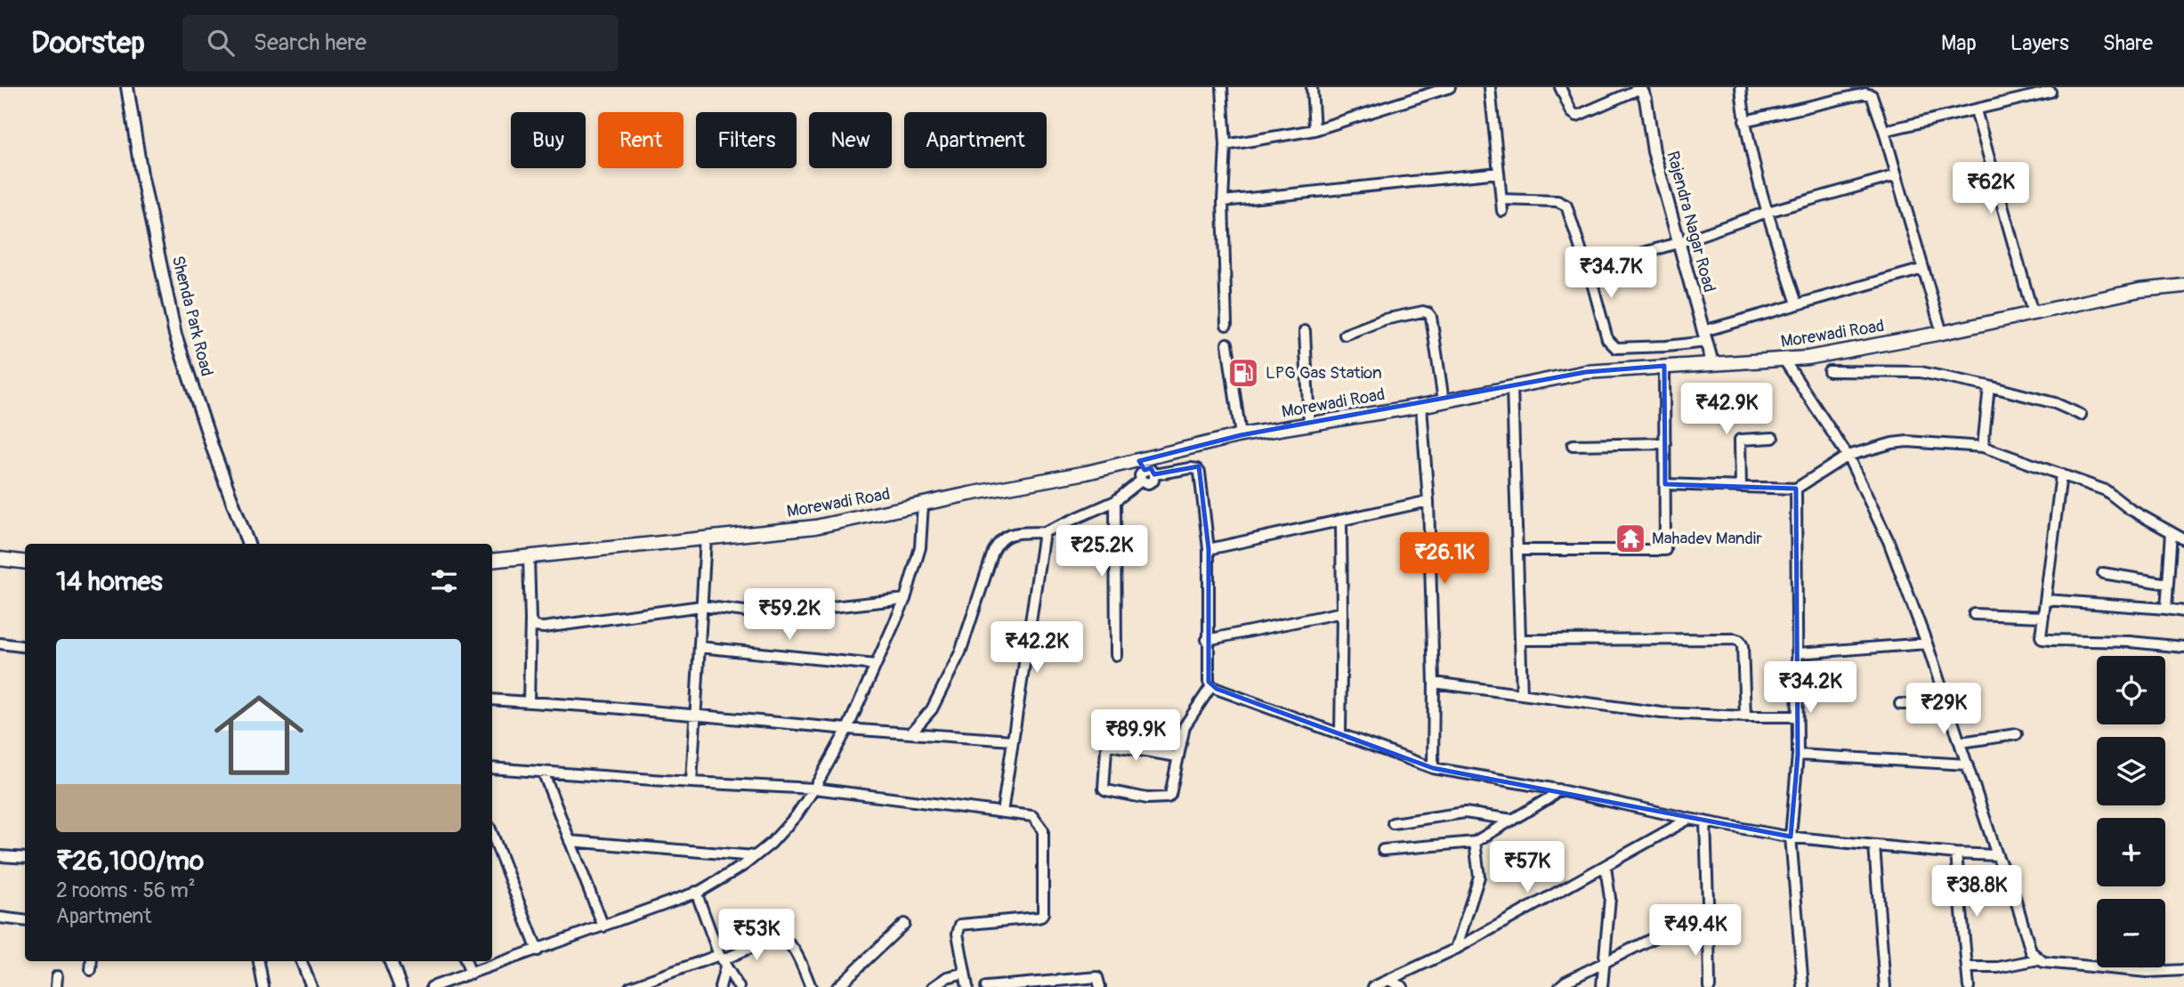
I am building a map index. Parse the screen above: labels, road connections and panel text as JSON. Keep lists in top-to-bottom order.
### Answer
{
  "streets": {
    "main road": ["Morewadi Road"],
    "street": ["Rajendra Nagar Road", "Shenda Park Road"]
  },
  "crossings": [
    ["Rajendra Nagar Road", "Morewadi Road"]
  ],
  "places": {
    "fuel station": ["LPG Gas Station"],
    "temple": ["Mahadev Mandir"]
  },
  "page": {
    "header": "Doorstep",
    "search": "Search here",
    "nav": ["Map", "Layers", "Share"],
    "chip": [
      "Buy",
      "Rent",
      "Filters",
      "New",
      "Apartment"
    ],
    "price": [
      "₹62K",
      "₹34.7K",
      "₹42.9K",
      "₹25.2K",
      "₹26.1K",
      "₹59.2K",
      "₹42.2K",
      "₹34.2K",
      "₹29K",
      "₹89.9K",
      "₹57K",
      "₹38.8K",
      "₹49.4K",
      "₹53K"
    ],
    "heading": "14 homes",
    "list": [
      {
        "name": "₹26,100/mo",
        "note": "2 rooms · 56 m² · Apartment"
      }
    ],
    "map_buttons": ["+", "−"]
  }
}
